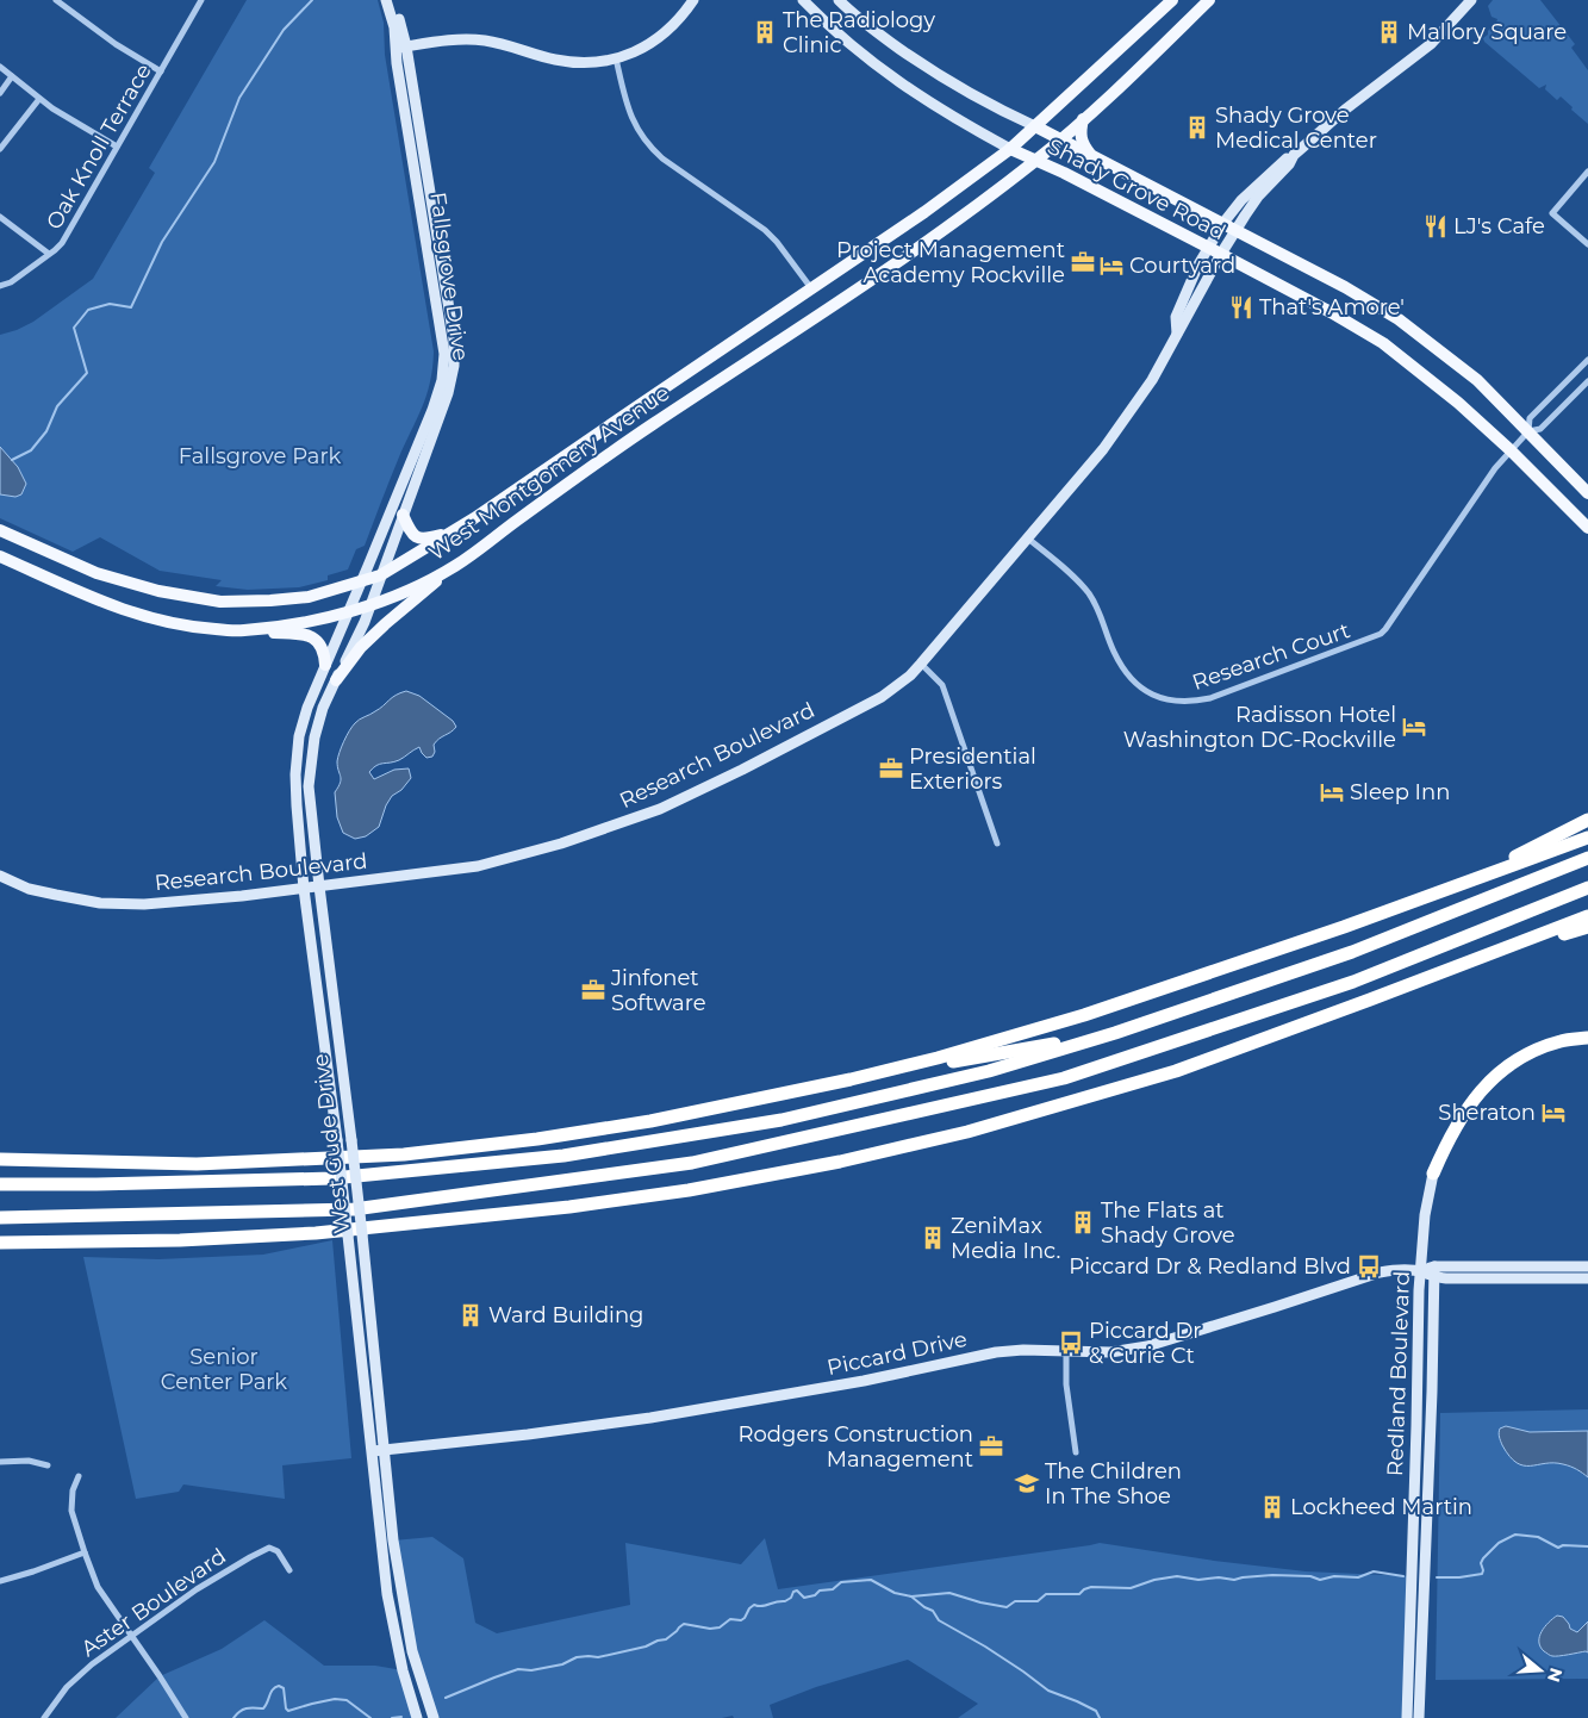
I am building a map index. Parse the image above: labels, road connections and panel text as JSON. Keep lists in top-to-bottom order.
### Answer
{
  "streets": {
    "main road": ["Shady Grove Road", "West Montgomery Avenue"],
    "street": [
      "Oak Knoll Terrace",
      "Fallsgrove Drive",
      "Research Court",
      "Research Boulevard",
      "West Gude Drive",
      "Piccard Drive",
      "Redland Boulevard",
      "Aster Boulevard"
    ]
  },
  "crossings": [
    ["Shady Grove Road", "West Montgomery Avenue"],
    ["Shady Grove Road", "Research Court"],
    ["Shady Grove Road", "Research Boulevard"],
    ["Fallsgrove Drive", "West Gude Drive"],
    ["West Montgomery Avenue", "West Gude Drive"],
    ["Research Court", "Research Boulevard"],
    ["Research Boulevard", "West Gude Drive"],
    ["West Gude Drive", "Piccard Drive"],
    ["Piccard Drive", "Redland Boulevard"]
  ],
  "parks": ["Fallsgrove Park", "Senior Center Park"],
  "places": {
    "building": [
      "The Radiology Clinic",
      "Mallory Square",
      "Shady Grove Medical Center",
      "The Flats at Shady Grove",
      "ZeniMax Media Inc.",
      "Ward Building",
      "Lockheed Martin"
    ],
    "restaurant": ["LJ's Cafe", "That's Amore'"],
    "office": [
      "Project Management Academy Rockville",
      "Presidential Exteriors",
      "Jinfonet Software",
      "Rodgers Construction Management"
    ],
    "hotel": [
      "Courtyard",
      "Radisson Hotel Washington DC-Rockville",
      "Sleep Inn",
      "Sheraton"
    ],
    "bus stop": ["Piccard Dr & Redland Blvd", "Piccard Dr & Curie Ct"],
    "school or university": ["The Children In The Shoe"]
  },
  "north": "right"
}
